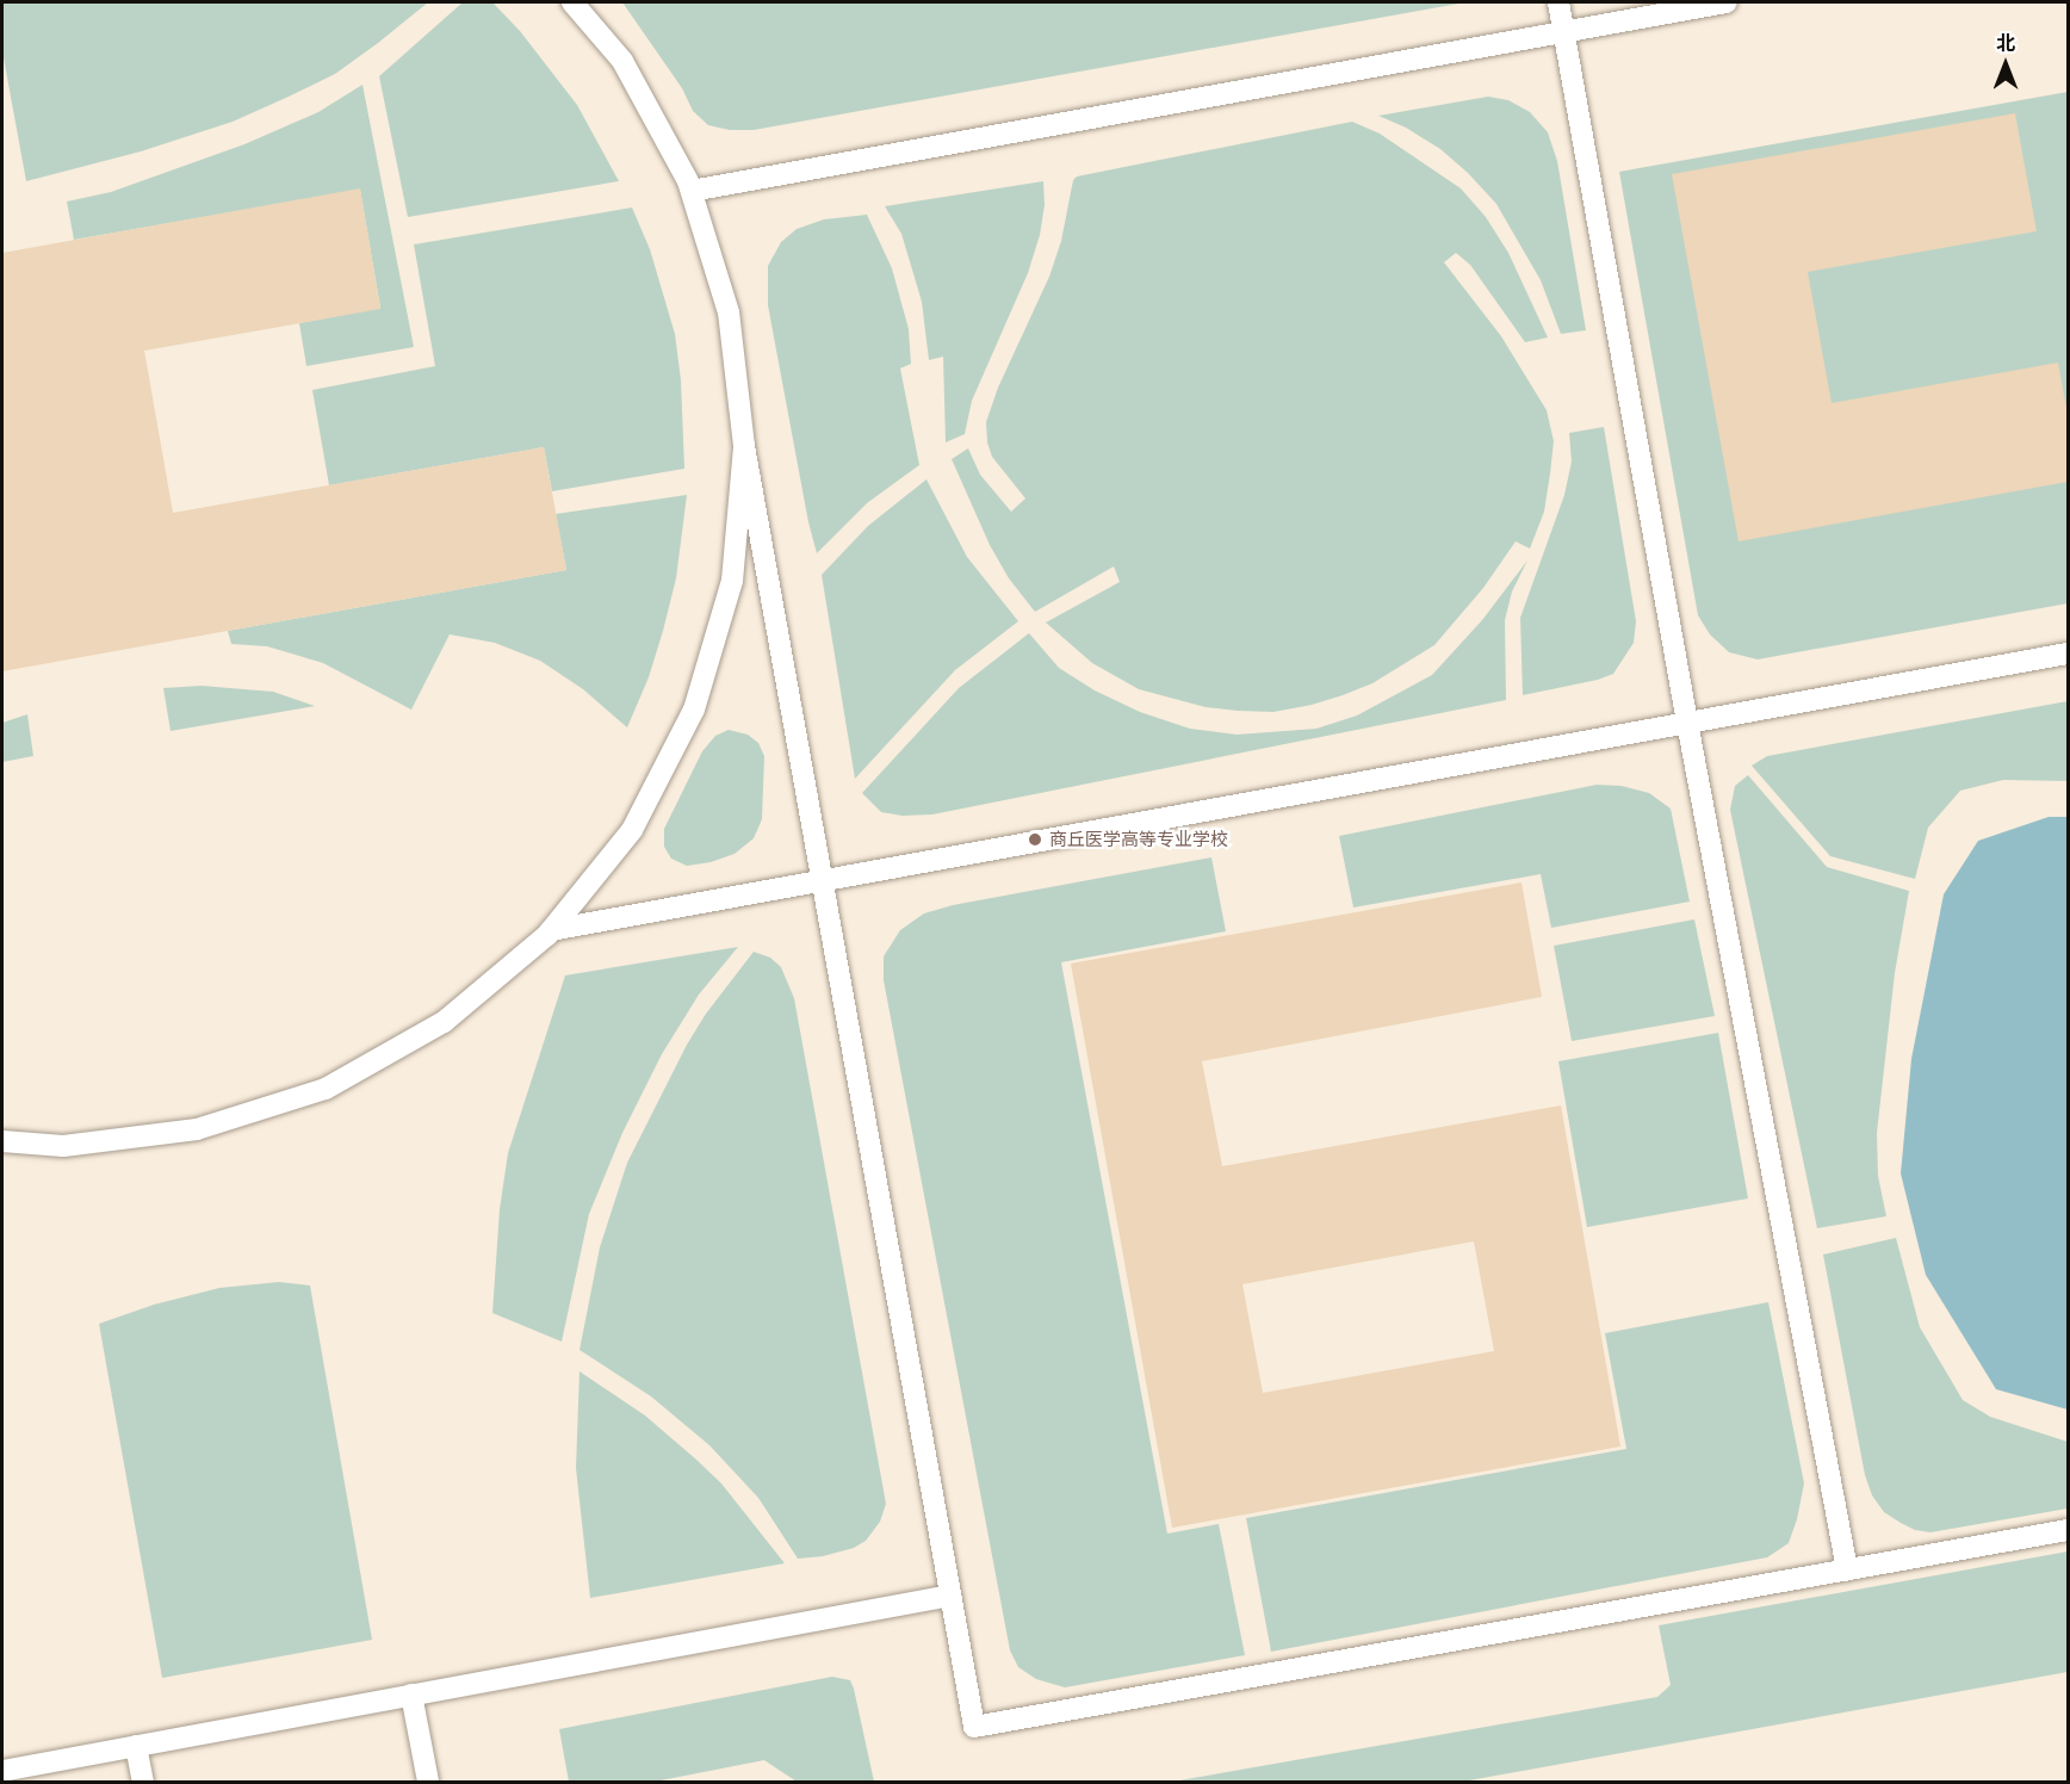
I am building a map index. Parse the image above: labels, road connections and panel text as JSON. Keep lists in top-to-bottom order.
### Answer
{
  "places": ["商丘医学高等专业学校"],
  "north": "top"
}
